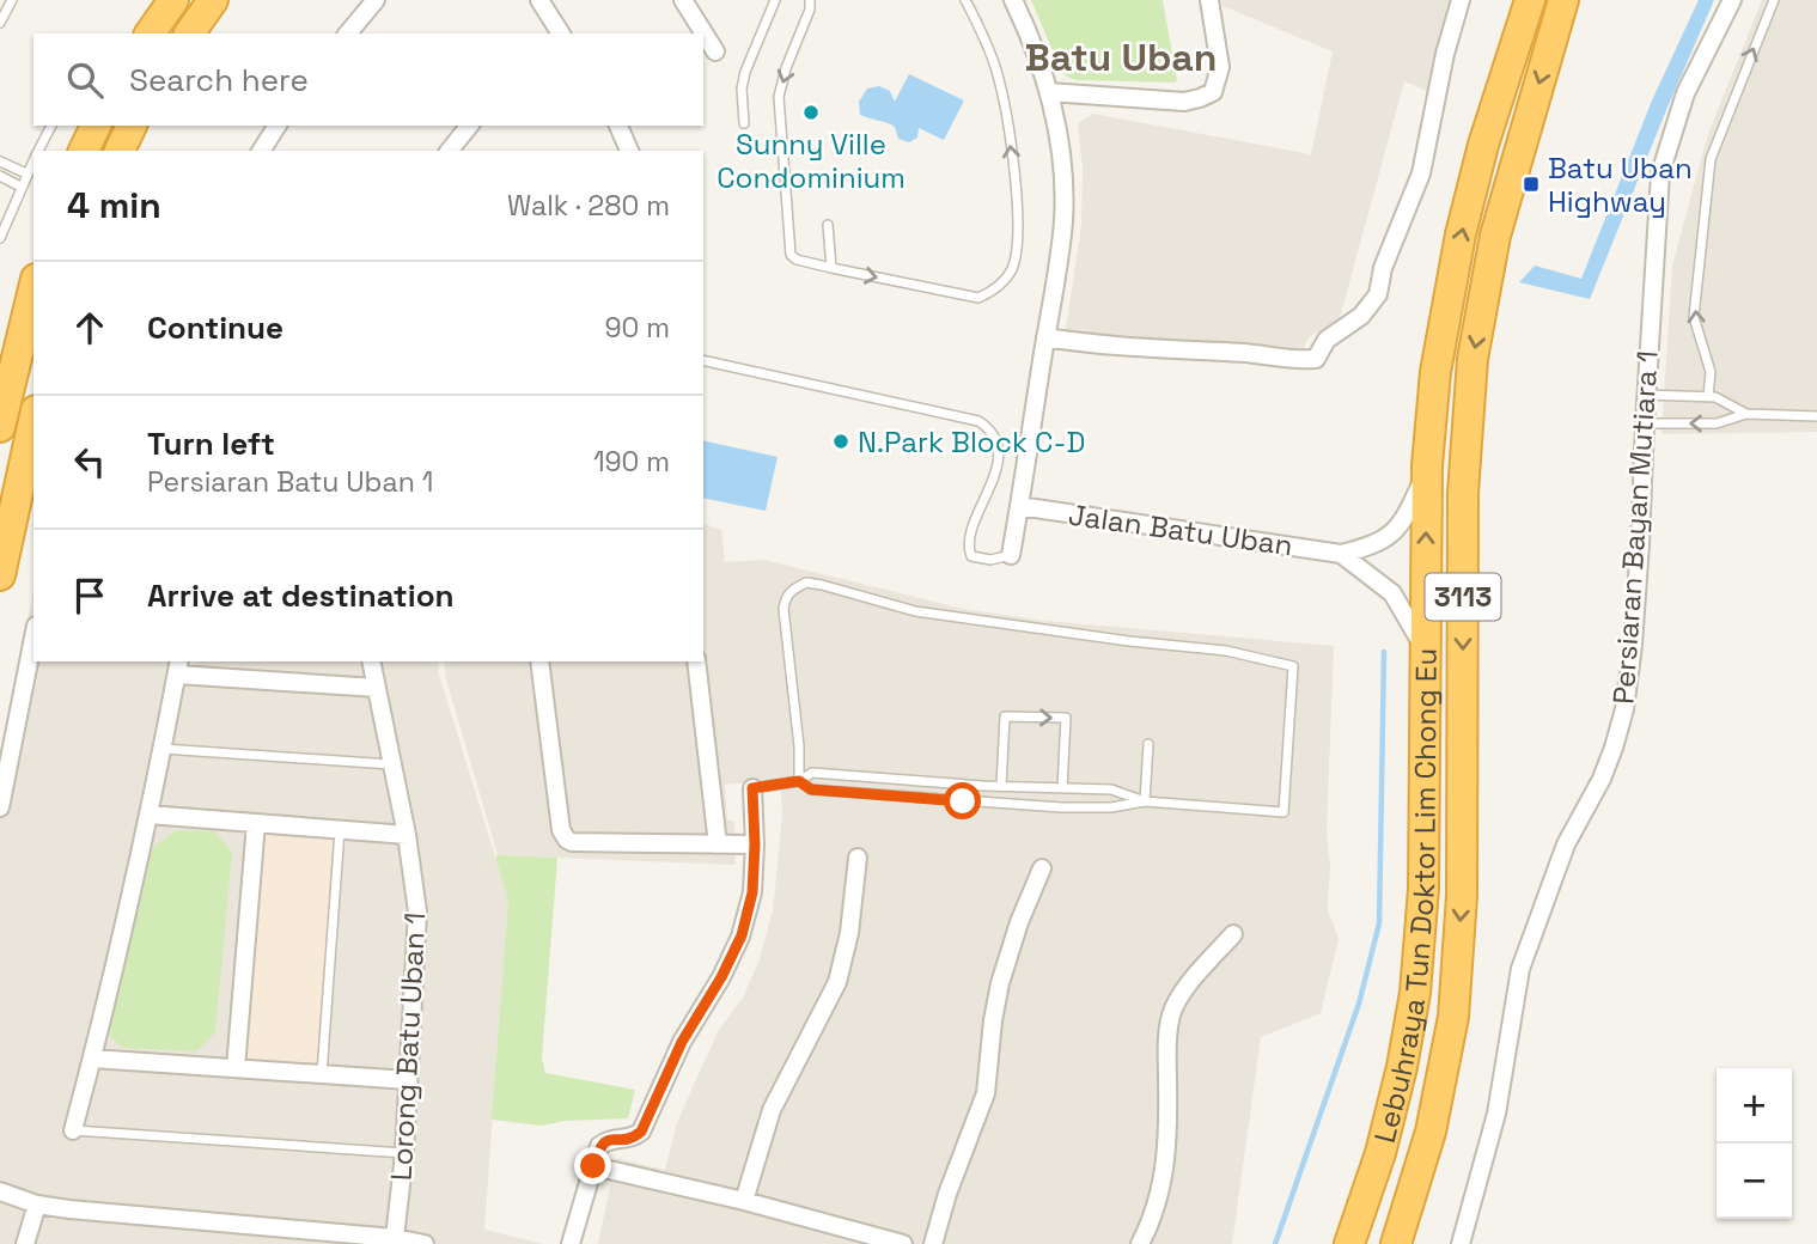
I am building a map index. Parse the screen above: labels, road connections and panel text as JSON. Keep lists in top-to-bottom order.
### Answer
{
  "streets": {
    "highway": ["3113", "Lebuhraya Tun Doktor Lim Chong Eu"],
    "street": ["Persiaran Bayan Mutiara 1", "Jalan Batu Uban", "Lorong Batu Uban 1"]
  },
  "crossings": [
    ["Jalan Batu Uban", "Lebuhraya Tun Doktor Lim Chong Eu"]
  ],
  "districts": ["Batu Uban"],
  "places": {
    "other": ["Sunny Ville Condominium", "N.Park Block C-D"],
    "transit": ["Batu Uban Highway"]
  },
  "page": {
    "search": "Search here",
    "heading": ["4 min", "Walk · 280 m"],
    "list": [
      ["Continue", "90 m"],
      ["Turn left", "Persiaran Batu Uban 1", "190 m"],
      "Arrive at destination"
    ],
    "map_buttons": ["+", "−"]
  }
}
